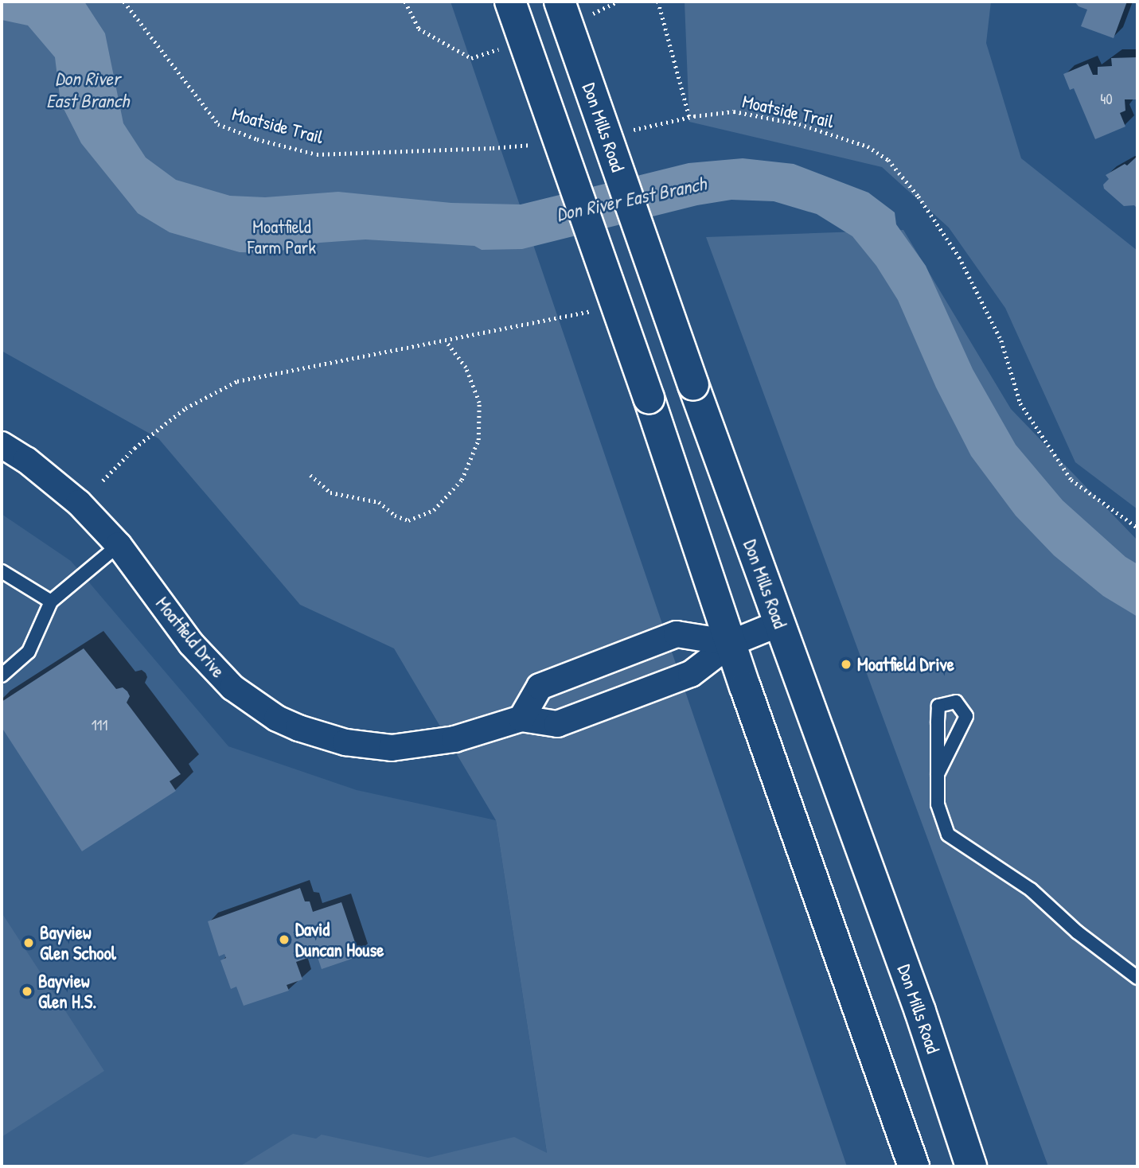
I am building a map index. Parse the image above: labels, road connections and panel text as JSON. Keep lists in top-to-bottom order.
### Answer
{
  "streets": {
    "main road": ["Don Mills Road"],
    "street": ["Moatfield Drive"],
    "path": ["Moatside Trail"]
  },
  "crossings": [
    ["Don Mills Road", "Moatfield Drive"]
  ],
  "water": ["Don River East Branch"],
  "parks": ["Moatfield Farm Park"],
  "places": [
    "Moatfield Drive",
    "David Duncan House",
    "Bayview Glen School",
    "Bayview Glen H.S."
  ],
  "house_numbers": ["40", "111"]
}
